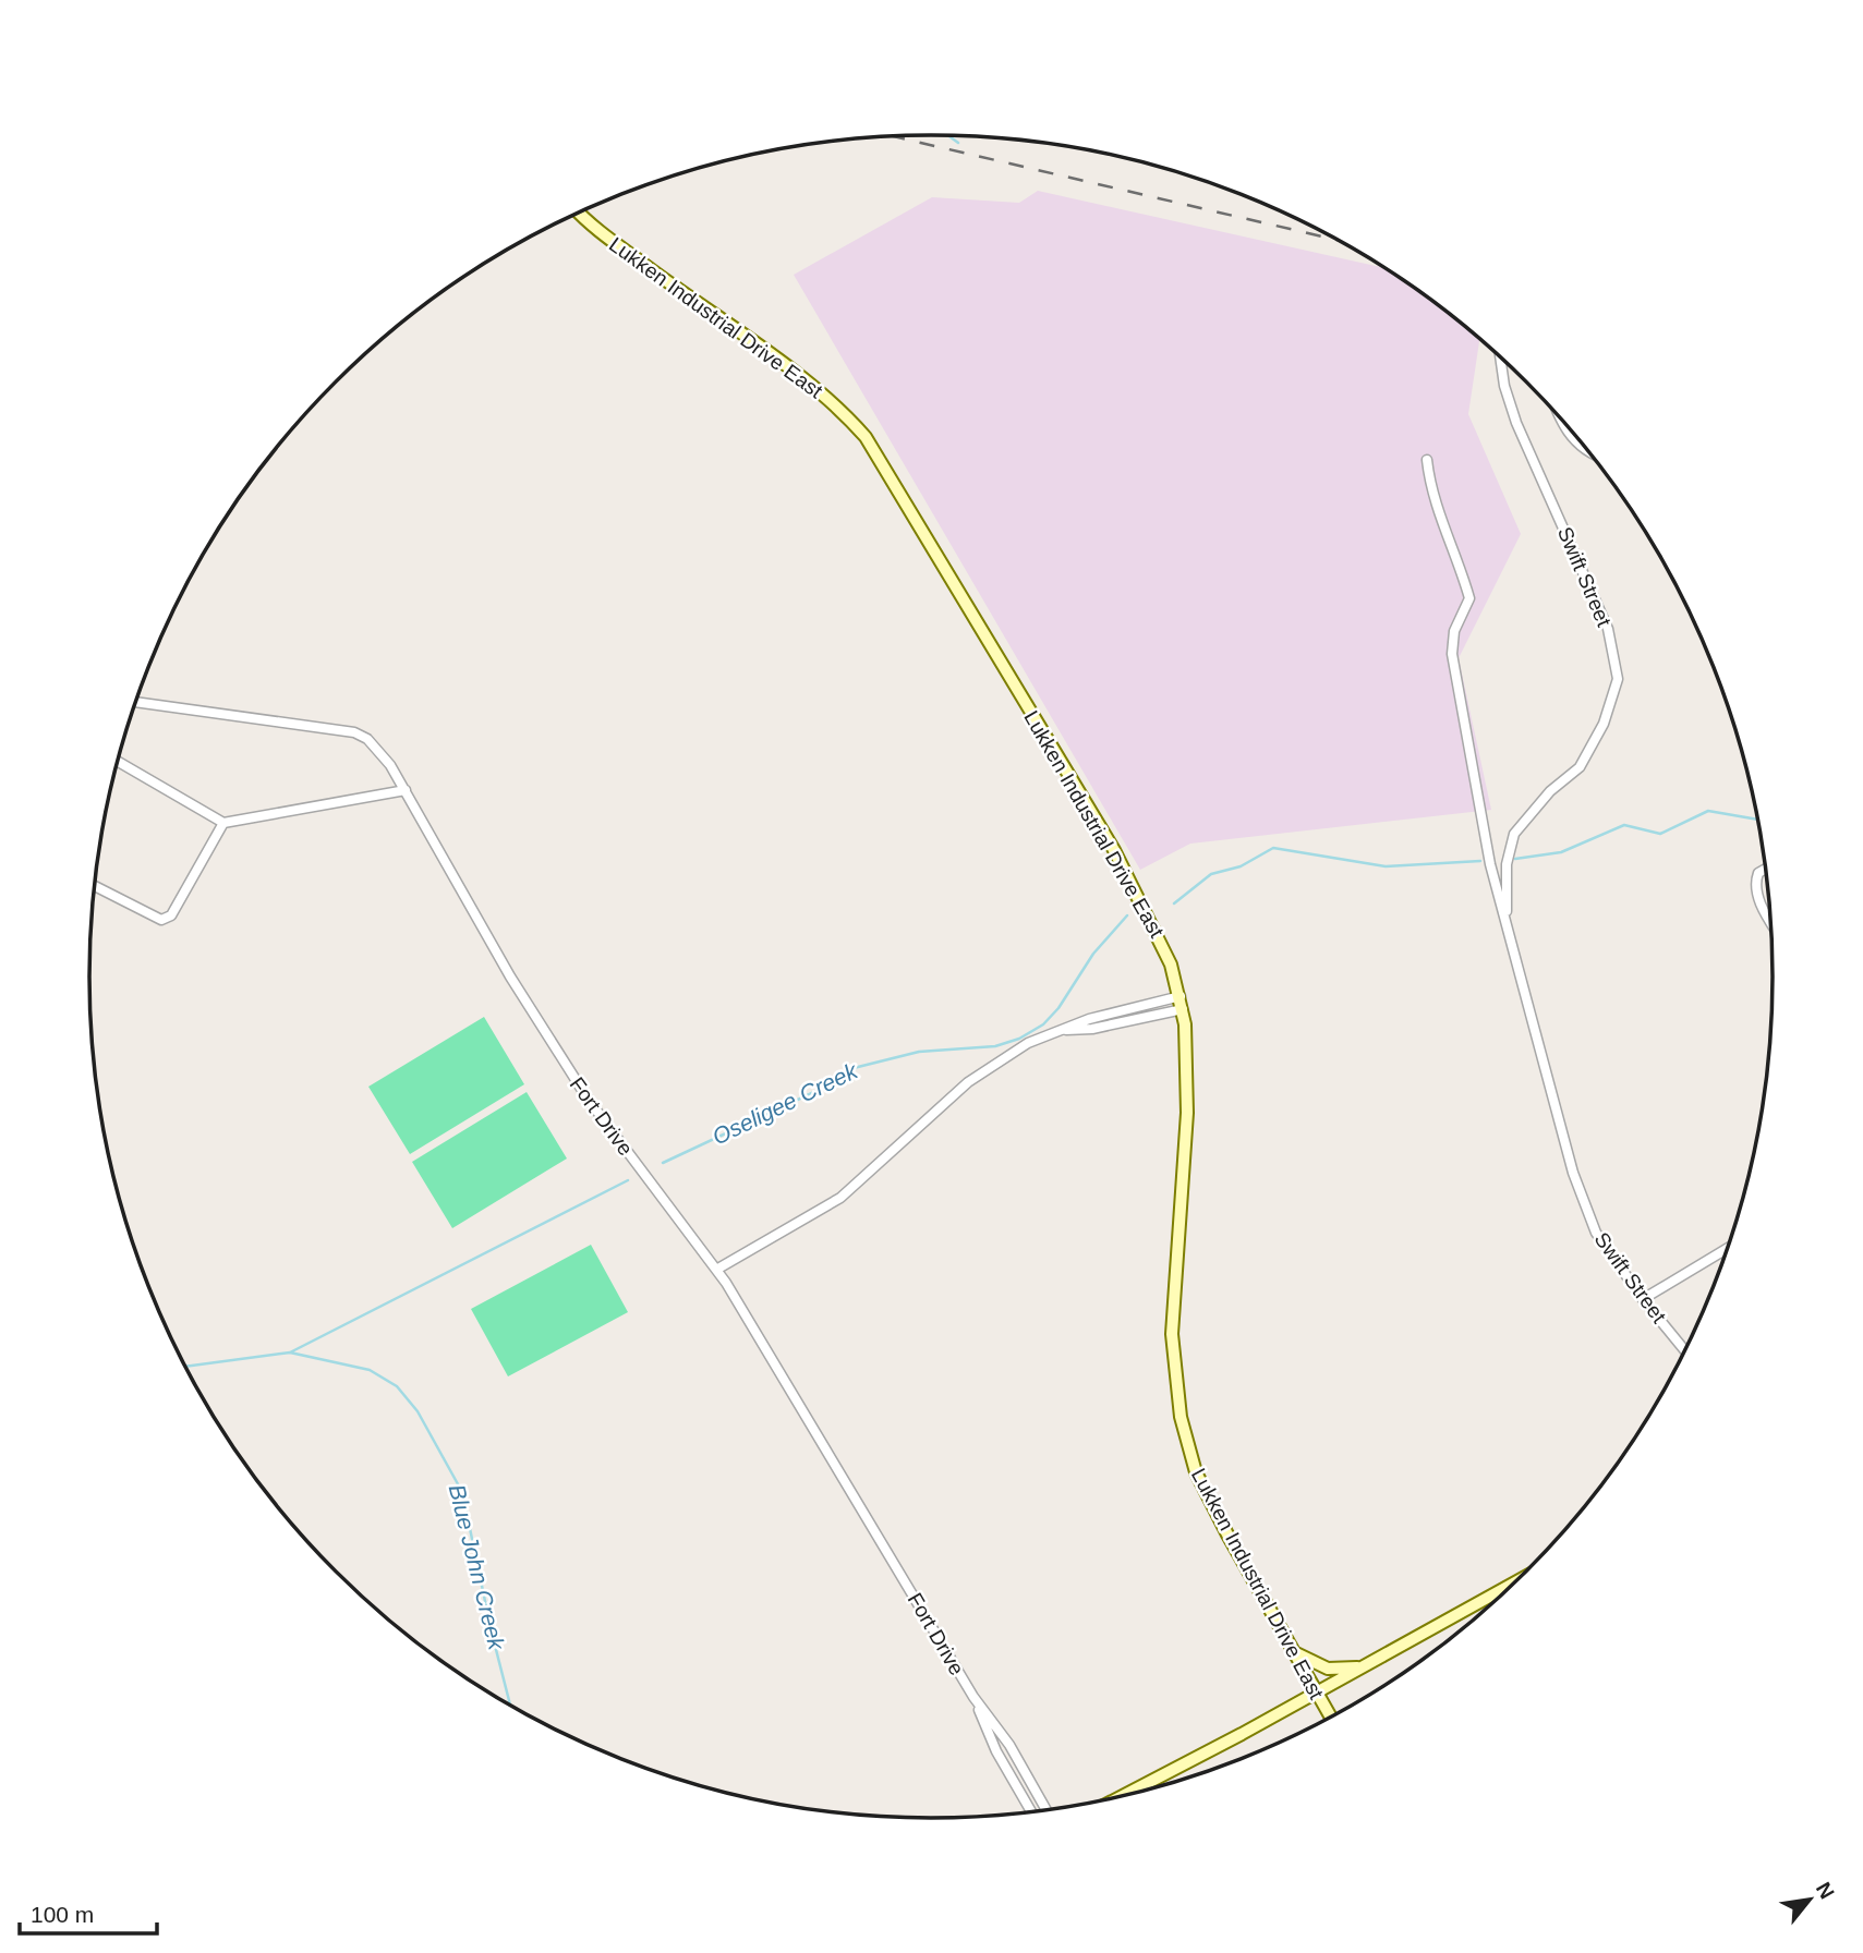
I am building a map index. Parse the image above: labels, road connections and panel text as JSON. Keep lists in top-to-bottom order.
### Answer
{
  "streets": {
    "main road": ["Lukken Industrial Drive East"],
    "street": ["Swift Street", "Fort Drive"]
  },
  "water": ["Oseligee Creek", "Blue John Creek"],
  "scale_bar": "100 m",
  "north": "top right"
}
